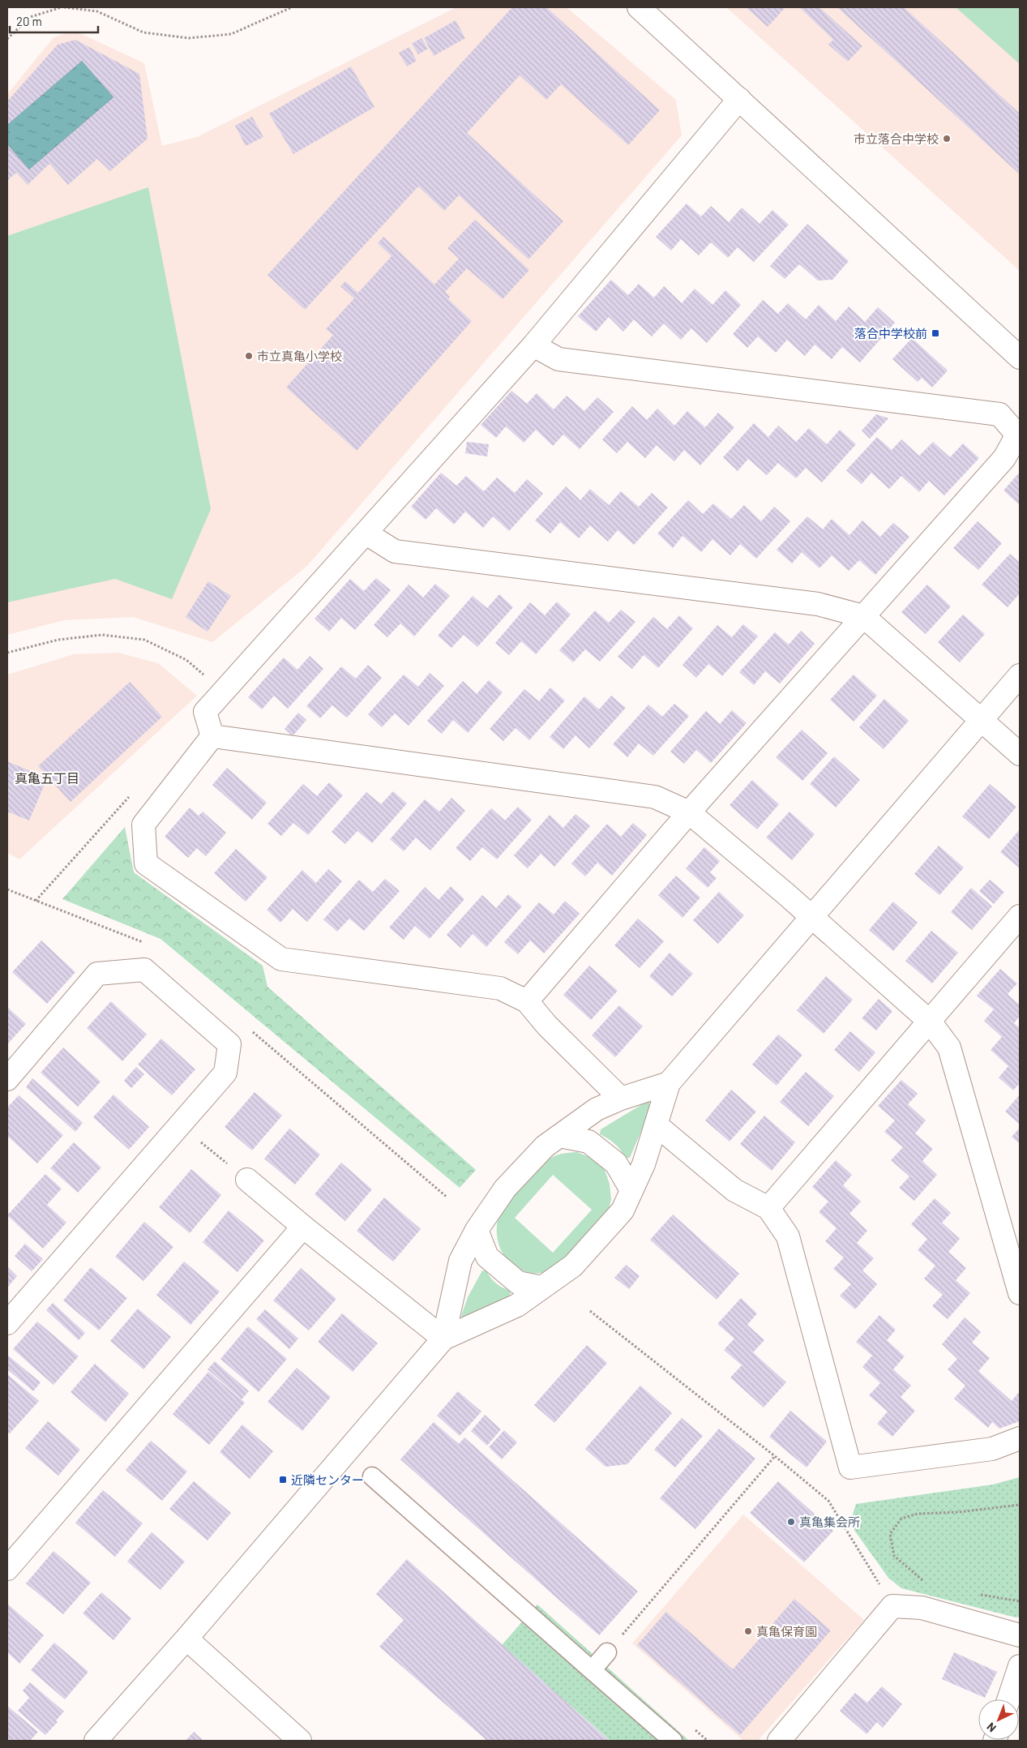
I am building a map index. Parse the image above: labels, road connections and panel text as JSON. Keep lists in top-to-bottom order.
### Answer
{
  "districts": ["真亀五丁目"],
  "places": {
    "other": [
      "市立落合中学校",
      "市立真亀小学校",
      "真亀集会所",
      "真亀保育園"
    ],
    "transit": ["落合中学校前", "近隣センター"]
  },
  "scale_bar": "20 m",
  "north": "bottom left"
}
